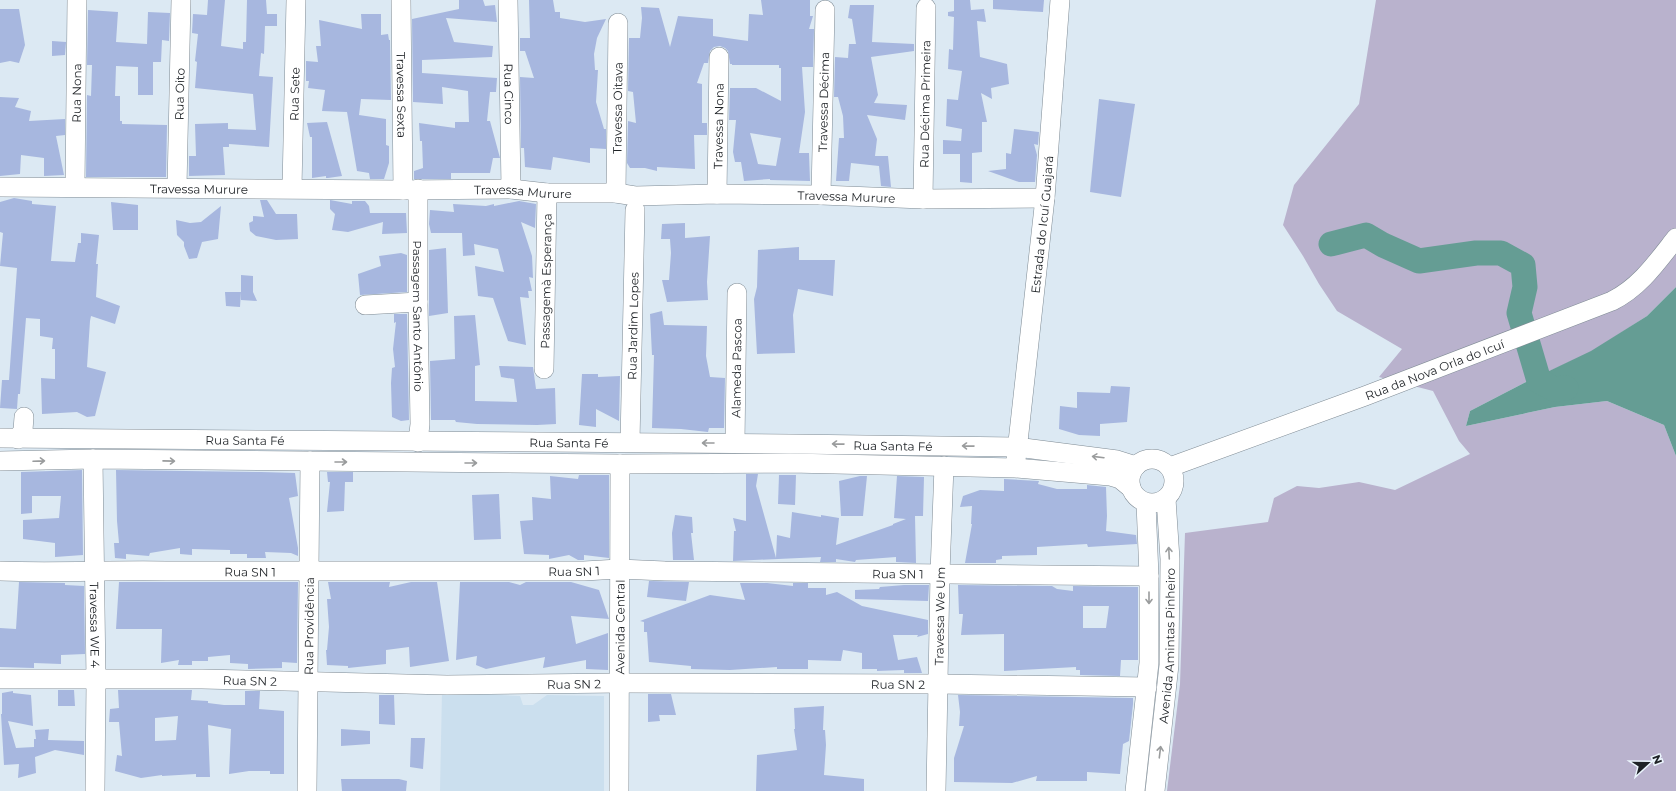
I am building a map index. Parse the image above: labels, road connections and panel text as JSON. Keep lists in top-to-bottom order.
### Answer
{
  "streets": {
    "street": [
      "Rua Nona",
      "Rua Oito",
      "Rua Sete",
      "Rua Cinco",
      "Travessa Sexta",
      "Travessa Décima",
      "Rua Décima Primeira",
      "Travessa Oitava",
      "Travessa Nona",
      "Travessa Murure",
      "Estrada do Icuí Guajará",
      "Passagemà Esperança",
      "Passagem Santo Antônio",
      "Rua Jardim Lopes",
      "Alameda Pascoa",
      "Rua da Nova Orla do Icuí",
      "Rua Santa Fé",
      "Rua SN 1",
      "Travessa We Um",
      "Travessa WE 4",
      "Rua Providência",
      "Avenida Central",
      "Avenida Amintas Pinheiro",
      "Rua SN 2"
    ]
  },
  "crossings": [
    ["Rua Nona", "Travessa Murure"],
    ["Rua Oito", "Travessa Murure"],
    ["Rua Sete", "Travessa Murure"],
    ["Rua Cinco", "Travessa Murure"],
    ["Travessa Sexta", "Travessa Murure"],
    ["Travessa Sexta", "Passagem Santo Antônio"],
    ["Travessa Décima", "Travessa Murure"],
    ["Rua Décima Primeira", "Travessa Murure"],
    ["Travessa Oitava", "Travessa Murure"],
    ["Travessa Nona", "Travessa Murure"],
    ["Travessa Murure", "Estrada do Icuí Guajará"],
    ["Travessa Murure", "Passagemà Esperança"],
    ["Travessa Murure", "Passagem Santo Antônio"],
    ["Estrada do Icuí Guajará", "Rua Santa Fé"],
    ["Passagem Santo Antônio", "Rua Santa Fé"],
    ["Rua Jardim Lopes", "Rua Santa Fé"],
    ["Alameda Pascoa", "Rua Santa Fé"],
    ["Rua da Nova Orla do Icuí", "Rua Santa Fé"],
    ["Rua da Nova Orla do Icuí", "Avenida Amintas Pinheiro"],
    ["Rua Santa Fé", "Travessa We Um"],
    ["Rua Santa Fé", "Travessa WE 4"],
    ["Rua Santa Fé", "Rua Providência"],
    ["Rua Santa Fé", "Avenida Central"],
    ["Rua Santa Fé", "Avenida Amintas Pinheiro"],
    ["Rua SN 1", "Travessa We Um"],
    ["Rua SN 1", "Travessa WE 4"],
    ["Rua SN 1", "Rua Providência"],
    ["Rua SN 1", "Avenida Central"],
    ["Rua SN 1", "Avenida Amintas Pinheiro"],
    ["Travessa We Um", "Rua SN 2"],
    ["Travessa WE 4", "Rua SN 2"],
    ["Rua Providência", "Rua SN 2"],
    ["Avenida Central", "Rua SN 2"],
    ["Avenida Amintas Pinheiro", "Rua SN 2"]
  ],
  "north": "right"
}
